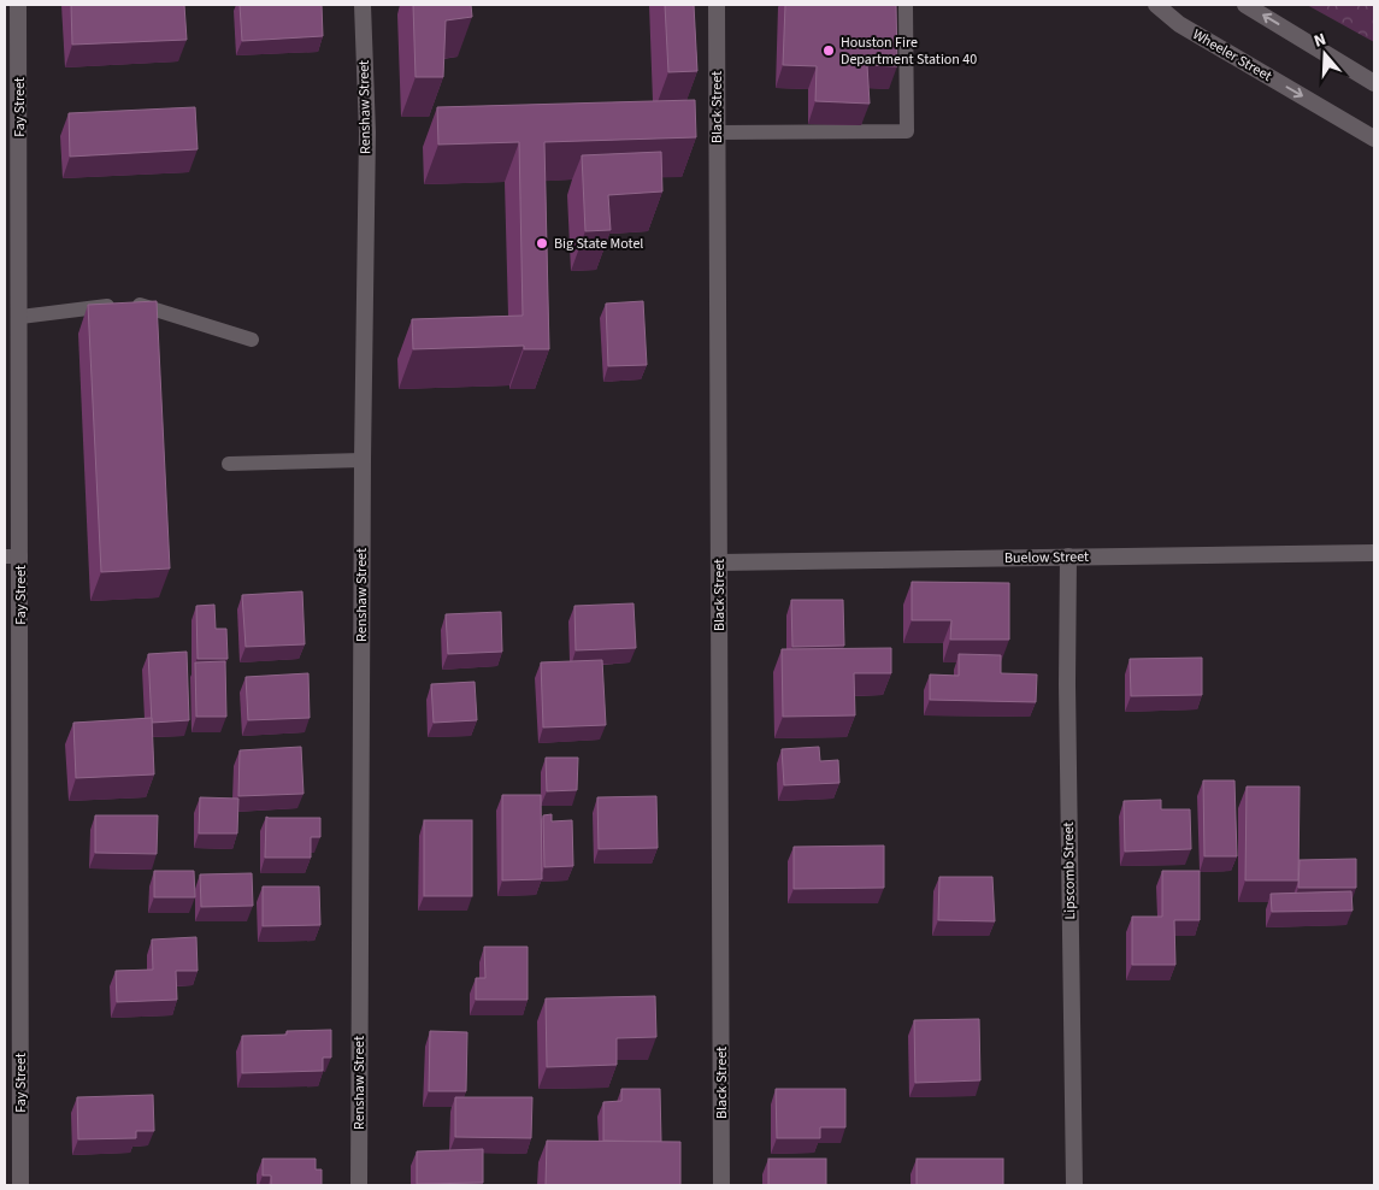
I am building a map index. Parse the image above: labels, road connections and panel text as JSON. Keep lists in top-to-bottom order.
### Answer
{
  "streets": {
    "street": [
      "Wheeler Street",
      "Fay Street",
      "Renshaw Street",
      "Black Street",
      "Buelow Street",
      "Lipscomb Street"
    ]
  },
  "crossings": [
    ["Black Street", "Buelow Street"],
    ["Buelow Street", "Lipscomb Street"]
  ],
  "places": ["Houston Fire Department Station 40", "Big State Motel"],
  "north": "top"
}
